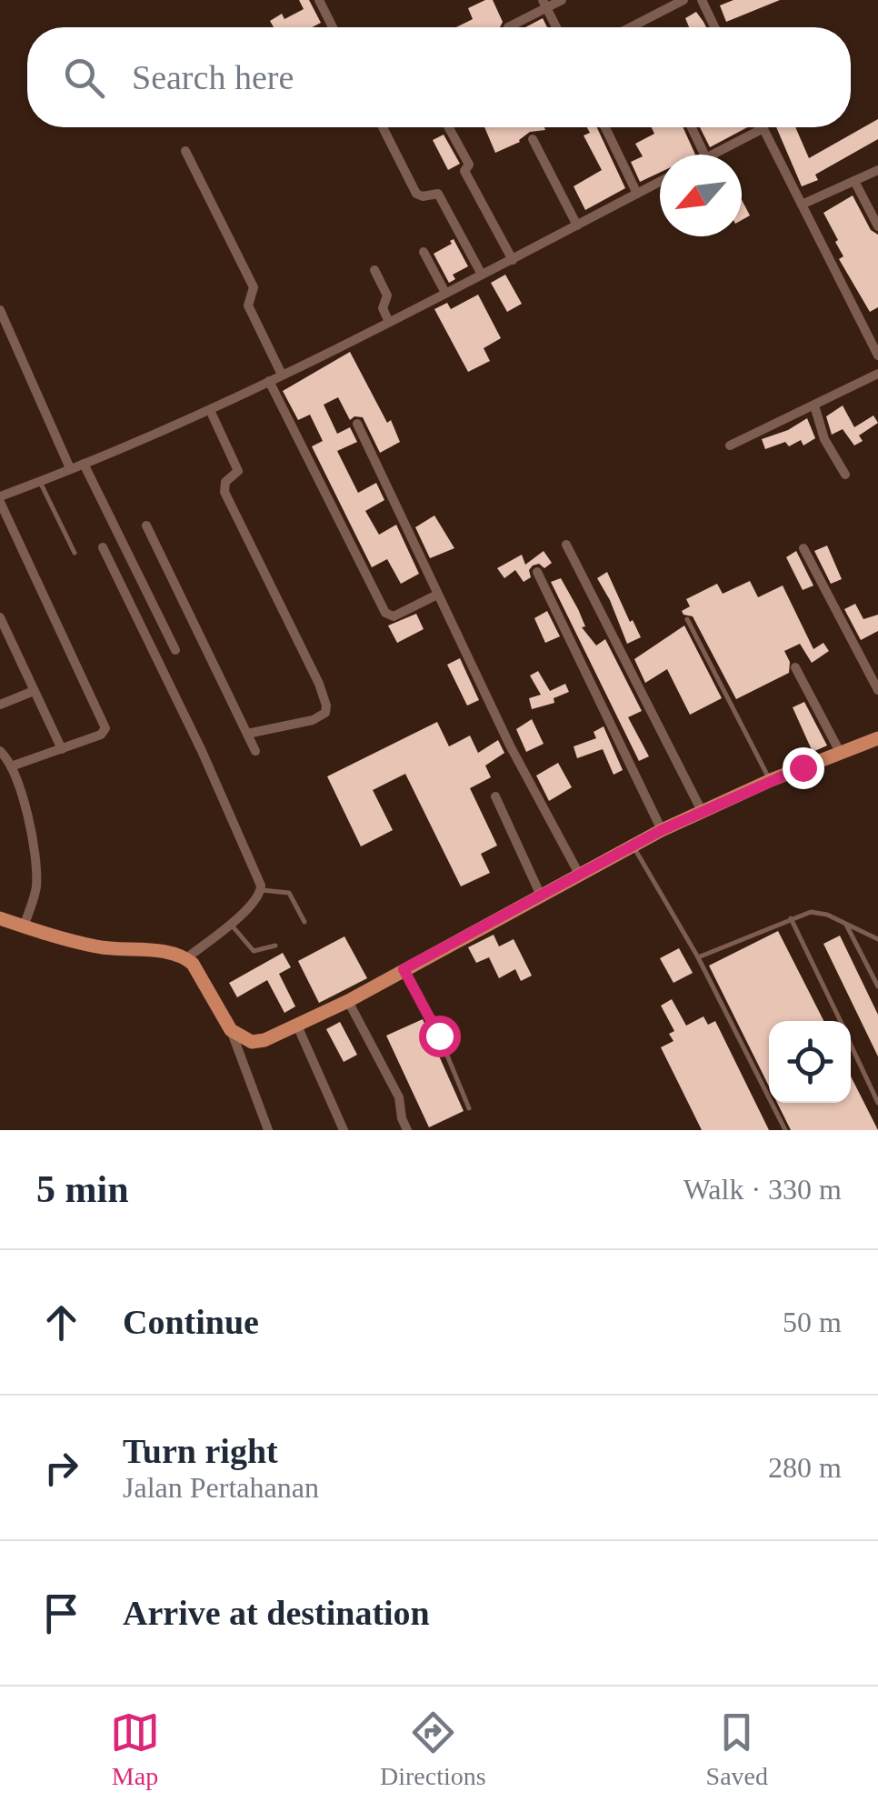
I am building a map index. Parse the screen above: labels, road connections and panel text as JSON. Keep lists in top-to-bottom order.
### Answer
{
  "north": "bottom left",
  "page": {
    "search": "Search here",
    "heading": ["5 min", "Walk · 330 m"],
    "list": [
      ["Continue", "50 m"],
      ["Turn right", "Jalan Pertahanan", "280 m"],
      "Arrive at destination"
    ],
    "nav": ["Map", "Directions", "Saved"]
  }
}
